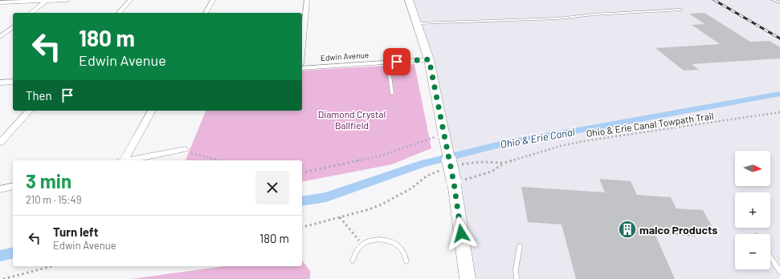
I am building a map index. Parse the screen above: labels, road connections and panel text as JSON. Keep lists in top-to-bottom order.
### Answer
{
  "streets": {
    "street": ["Edwin Avenue"],
    "path": ["Ohio & Erie Canal Towpath Trail"]
  },
  "water": ["Ohio & Erie Canal"],
  "parks": ["Diamond Crystal Ballfield"],
  "places": {
    "building": ["malco Products"]
  },
  "north": "right",
  "page": {
    "turn": ["180 m", "Edwin Avenue"],
    "then": "Then",
    "map_buttons": ["+", "−"],
    "heading": ["3 min", "210 m · 15:49"],
    "list": [
      {
        "name": "Turn left",
        "note": "Edwin Avenue",
        "value": "180 m"
      }
    ]
  }
}
